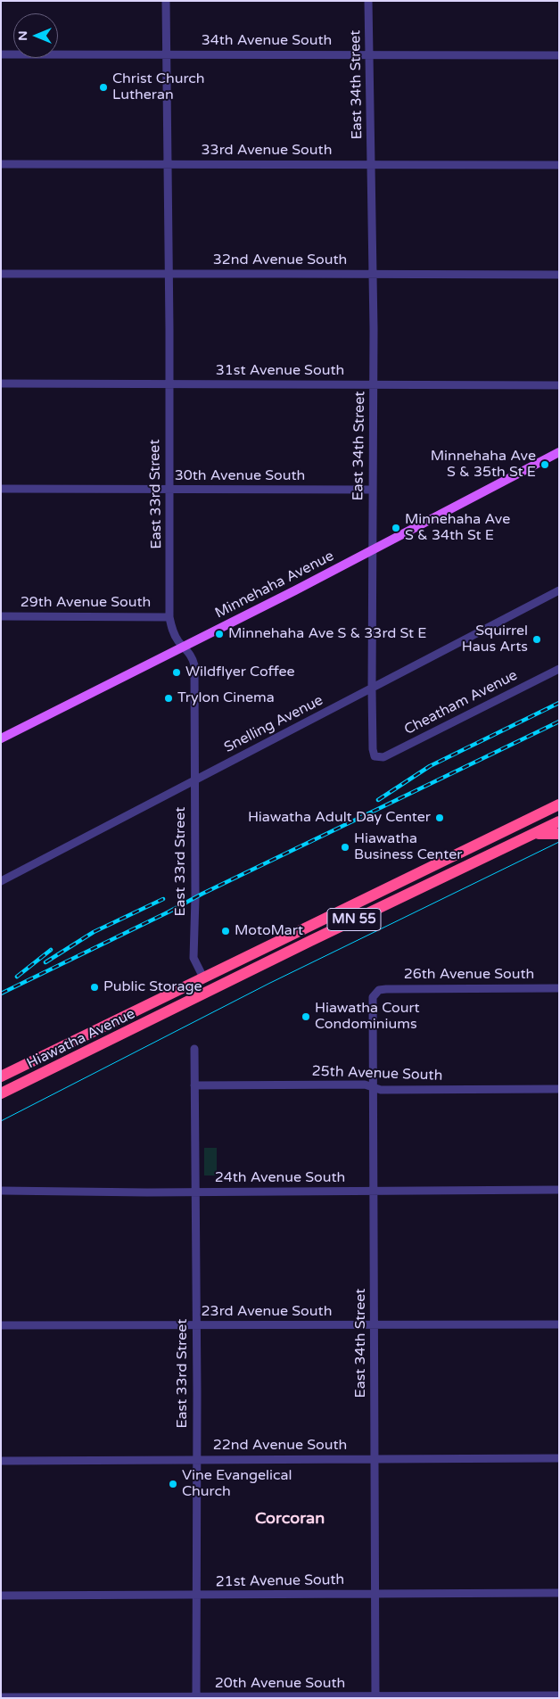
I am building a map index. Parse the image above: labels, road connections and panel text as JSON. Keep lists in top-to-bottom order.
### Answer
{
  "streets": {
    "highway": ["MN 55", "Hiawatha Avenue"],
    "main road": ["Minnehaha Avenue"],
    "street": [
      "34th Avenue South",
      "East 34th Street",
      "33rd Avenue South",
      "32nd Avenue South",
      "31st Avenue South",
      "30th Avenue South",
      "East 33rd Street",
      "29th Avenue South",
      "Cheatham Avenue",
      "Snelling Avenue",
      "26th Avenue South",
      "25th Avenue South",
      "24th Avenue South",
      "23rd Avenue South",
      "22nd Avenue South",
      "21st Avenue South",
      "20th Avenue South"
    ]
  },
  "crossings": [
    ["34th Avenue South", "East 34th Street"],
    ["34th Avenue South", "East 33rd Street"],
    ["East 34th Street", "33rd Avenue South"],
    ["East 34th Street", "32nd Avenue South"],
    ["East 34th Street", "31st Avenue South"],
    ["East 34th Street", "30th Avenue South"],
    ["East 34th Street", "Minnehaha Avenue"],
    ["East 34th Street", "Cheatham Avenue"],
    ["East 34th Street", "Snelling Avenue"],
    ["East 34th Street", "26th Avenue South"],
    ["East 34th Street", "25th Avenue South"],
    ["East 34th Street", "24th Avenue South"],
    ["East 34th Street", "23rd Avenue South"],
    ["East 34th Street", "22nd Avenue South"],
    ["East 34th Street", "21st Avenue South"],
    ["East 34th Street", "20th Avenue South"],
    ["33rd Avenue South", "East 33rd Street"],
    ["32nd Avenue South", "East 33rd Street"],
    ["31st Avenue South", "East 33rd Street"],
    ["30th Avenue South", "East 33rd Street"],
    ["East 33rd Street", "Minnehaha Avenue"],
    ["East 33rd Street", "29th Avenue South"],
    ["East 33rd Street", "Snelling Avenue"],
    ["East 33rd Street", "Hiawatha Avenue"],
    ["East 33rd Street", "25th Avenue South"],
    ["East 33rd Street", "24th Avenue South"],
    ["East 33rd Street", "23rd Avenue South"],
    ["East 33rd Street", "22nd Avenue South"],
    ["East 33rd Street", "21st Avenue South"],
    ["East 33rd Street", "20th Avenue South"]
  ],
  "districts": ["Corcoran"],
  "places": [
    "Christ Church Lutheran",
    "Minnehaha Ave S & 35th St E",
    "Minnehaha Ave S & 34th St E",
    "Minnehaha Ave S & 33rd St E",
    "Squirrel Haus Arts",
    "Wildflyer Coffee",
    "Trylon Cinema",
    "Hiawatha Adult Day Center",
    "Hiawatha Business Center",
    "MotoMart",
    "Public Storage",
    "Hiawatha Court Condominiums",
    "Vine Evangelical Church"
  ],
  "north": "left"
}
